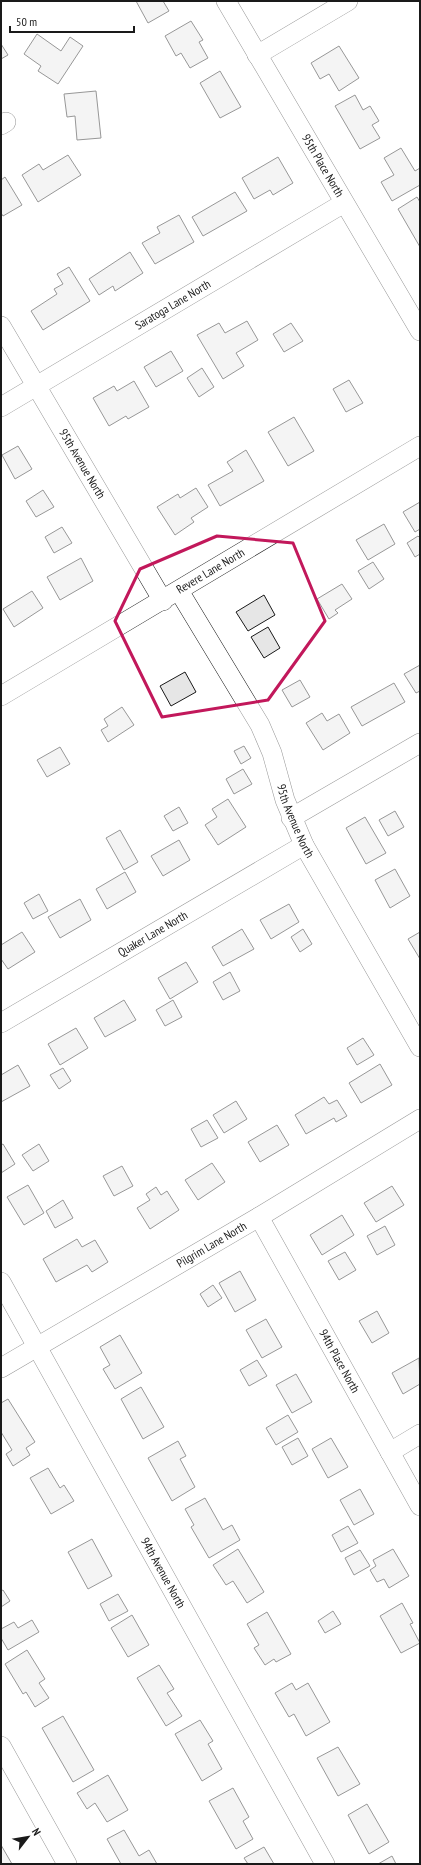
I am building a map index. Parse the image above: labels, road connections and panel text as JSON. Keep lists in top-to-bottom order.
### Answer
{
  "streets": {
    "street": [
      "95th Place North",
      "Saratoga Lane North",
      "95th Avenue North",
      "Revere Lane North",
      "Quaker Lane North",
      "Pilgrim Lane North",
      "94th Place North",
      "94th Avenue North"
    ]
  },
  "crossings": [
    ["95th Place North", "Saratoga Lane North"],
    ["Saratoga Lane North", "95th Avenue North"],
    ["95th Avenue North", "Revere Lane North"],
    ["95th Avenue North", "Quaker Lane North"],
    ["Pilgrim Lane North", "94th Place North"],
    ["Pilgrim Lane North", "94th Avenue North"]
  ],
  "scale_bar": "50 m",
  "north": "top right"
}
